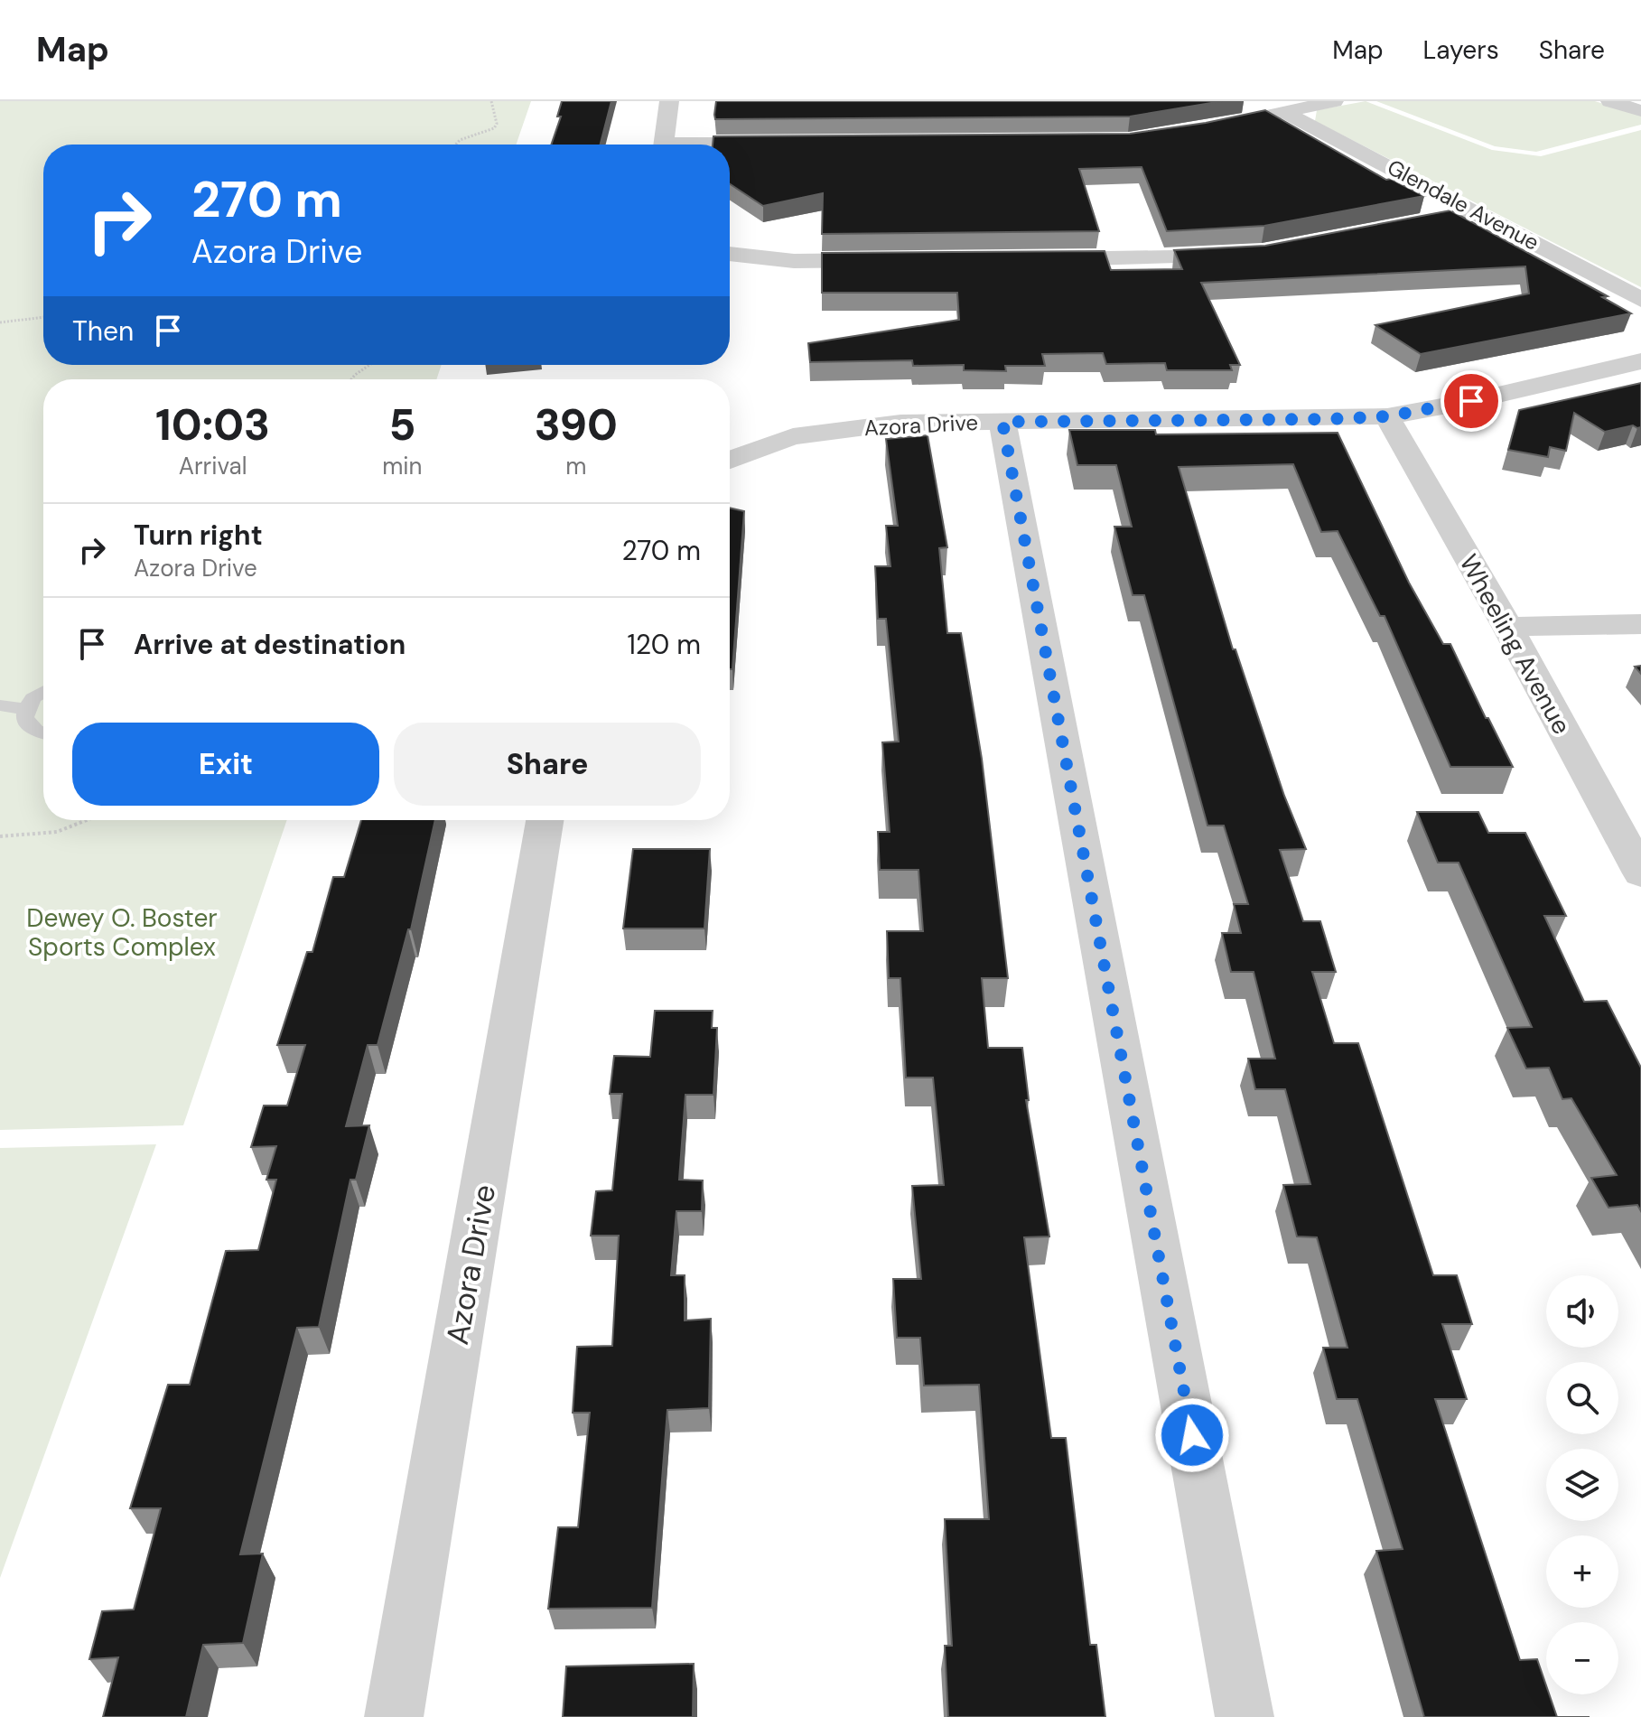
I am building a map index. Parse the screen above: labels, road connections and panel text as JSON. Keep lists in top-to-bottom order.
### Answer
{
  "streets": {
    "street": ["Glendale Avenue", "Azora Drive", "Wheeling Avenue"]
  },
  "crossings": [
    ["Azora Drive", "Wheeling Avenue"]
  ],
  "parks": ["Dewey O. Boster Sports Complex"],
  "page": {
    "header": "Map",
    "nav": ["Map", "Layers", "Share"],
    "turn": ["270 m", "Azora Drive"],
    "then": "Then",
    "eta": [
      "10:03",
      "Arrival",
      "5",
      "min",
      "390",
      "m"
    ],
    "list": [
      {
        "name": "Turn right",
        "note": "Azora Drive",
        "value": "270 m"
      },
      {
        "name": "Arrive at destination",
        "value": "120 m"
      }
    ],
    "buttons": ["Exit", "Share"],
    "map_buttons": ["+", "−"]
  }
}
